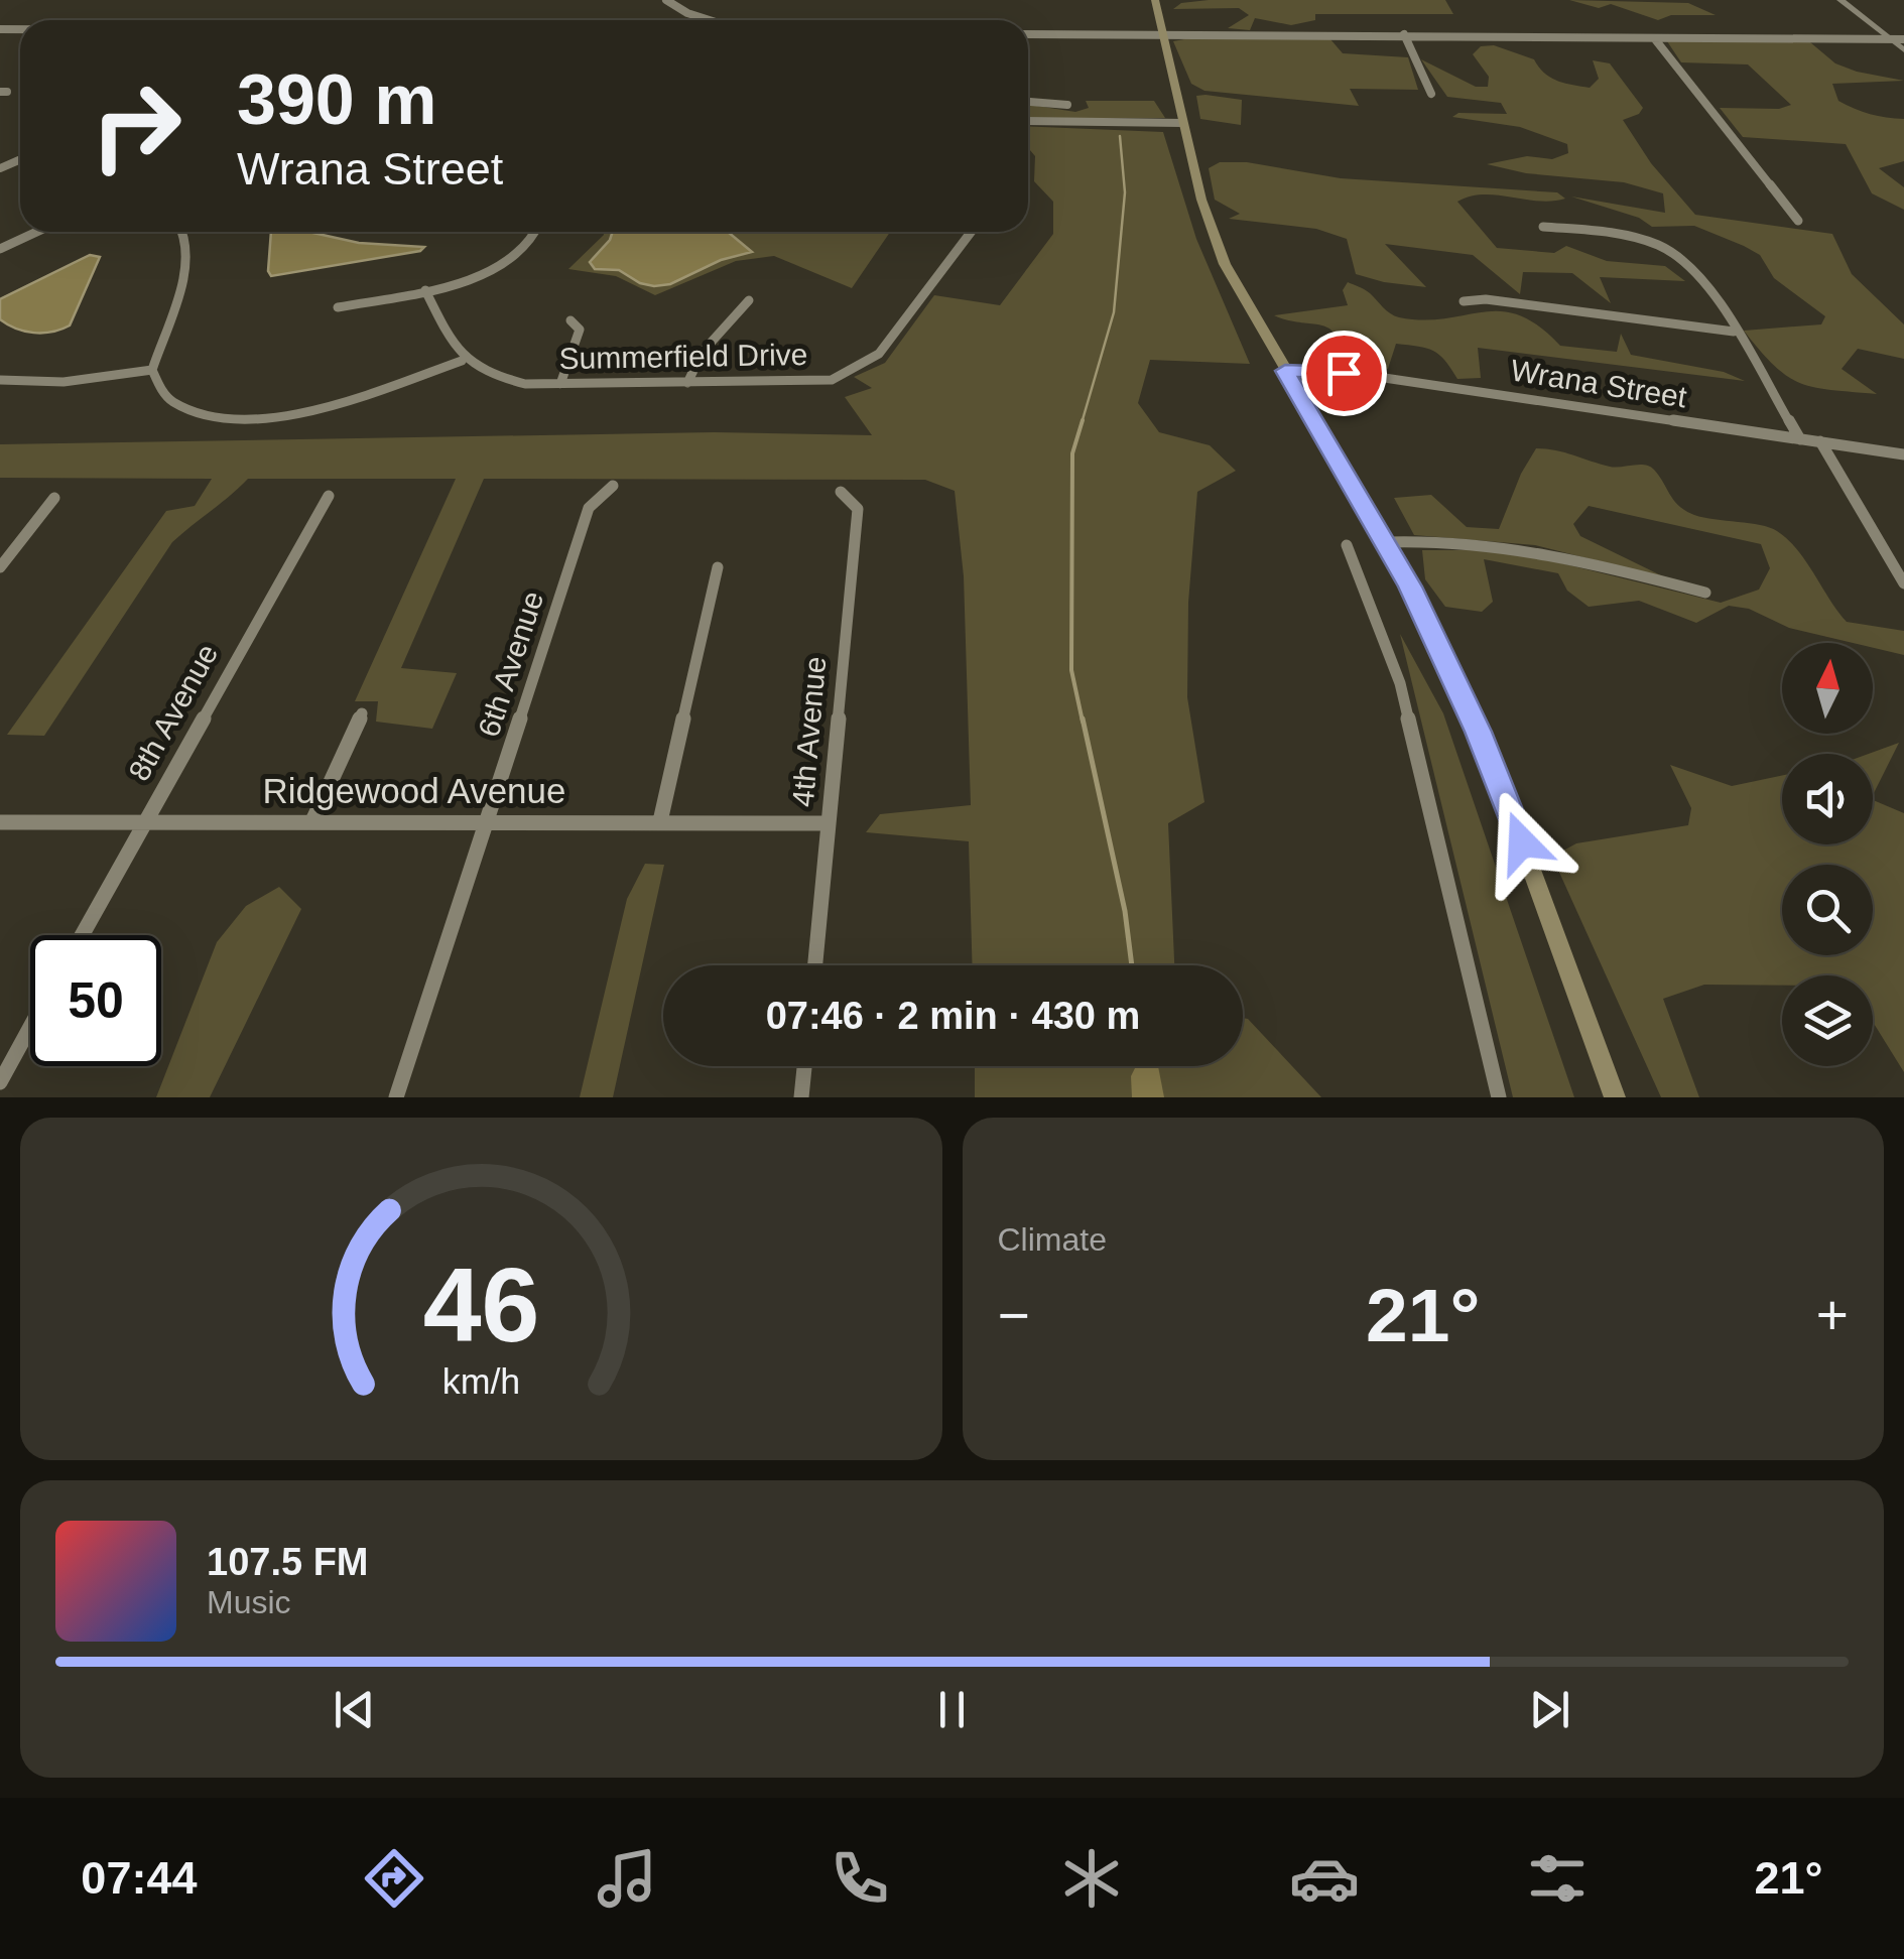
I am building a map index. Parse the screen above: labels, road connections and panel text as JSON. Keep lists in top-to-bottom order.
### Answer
{
  "streets": {
    "street": [
      "Summerfield Drive",
      "Wrana Street",
      "6th Avenue",
      "8th Avenue",
      "4th Avenue",
      "Ridgewood Avenue"
    ]
  },
  "crossings": [
    ["6th Avenue", "Ridgewood Avenue"],
    ["8th Avenue", "Ridgewood Avenue"],
    ["4th Avenue", "Ridgewood Avenue"]
  ],
  "north": "top",
  "page": {
    "turn": ["390 m", "Wrana Street"],
    "limit": "50",
    "trip": "07:46 · 2 min · 430 m",
    "tile": "Climate",
    "heat": ["−", "21°", "+"],
    "song": ["107.5 FM", "Music"],
    "tabs": ["07:44", "21°"],
    "gauge": ["46", "km/h"]
  }
}
